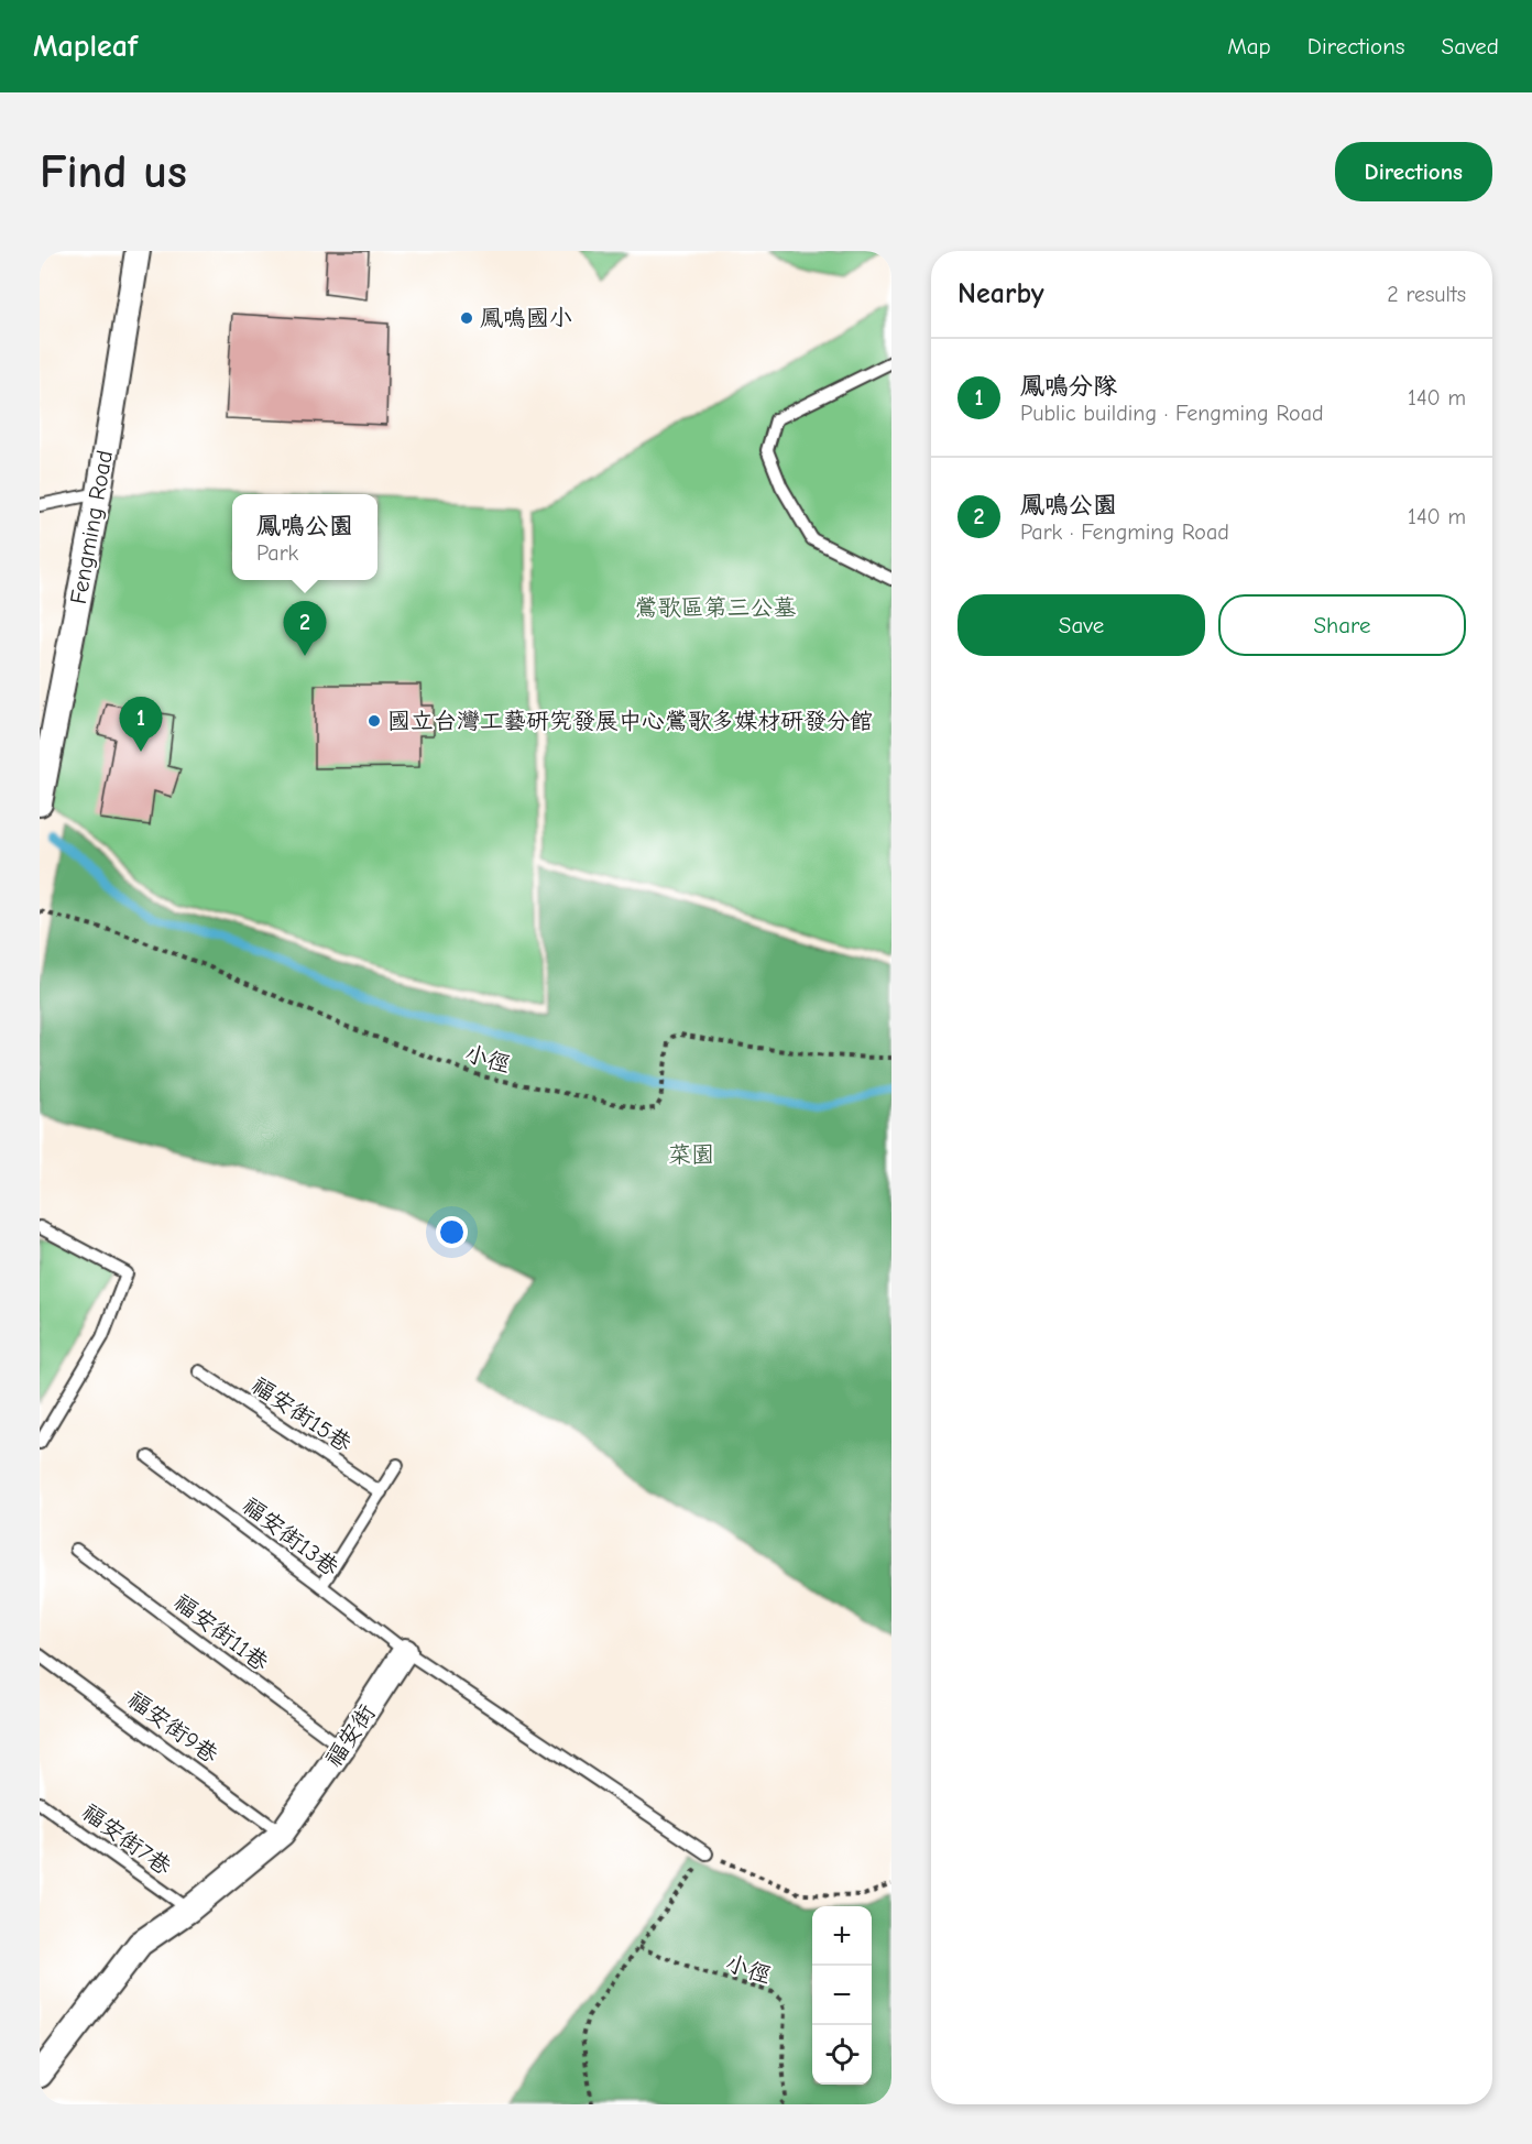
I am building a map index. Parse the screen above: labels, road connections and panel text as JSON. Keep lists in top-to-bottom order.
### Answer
{
  "streets": {
    "street": ["Fengming Road", "福安街"],
    "lane": [
      "福安街15巷",
      "福安街13巷",
      "福安街11巷",
      "福安街9巷",
      "福安街7巷"
    ],
    "path": ["小徑"]
  },
  "crossings": [
    ["福安街13巷", "福安街"],
    ["福安街11巷", "福安街"],
    ["福安街9巷", "福安街"],
    ["福安街", "福安街7巷"]
  ],
  "parks": ["鶯歌區第三公墓", "菜園"],
  "places": ["鳳鳴國小", "國立台灣工藝研究發展中心鶯歌多媒材研發分館"],
  "page": {
    "header": "Mapleaf",
    "nav": ["Map", "Directions", "Saved"],
    "buttons": [
      "Directions",
      ["Save", "Share"]
    ],
    "title": "Find us",
    "heading": ["Nearby", "2 results"],
    "list": [
      {
        "mark": "1",
        "name": "鳳鳴分隊",
        "note": "Public building · Fengming Road",
        "value": "140 m"
      },
      {
        "mark": "2",
        "name": "鳳鳴公園",
        "note": "Park · Fengming Road",
        "value": "140 m"
      }
    ],
    "popup": ["鳳鳴公園", "Park"],
    "pins": ["2", "1"],
    "map_buttons": ["+", "−"]
  }
}
